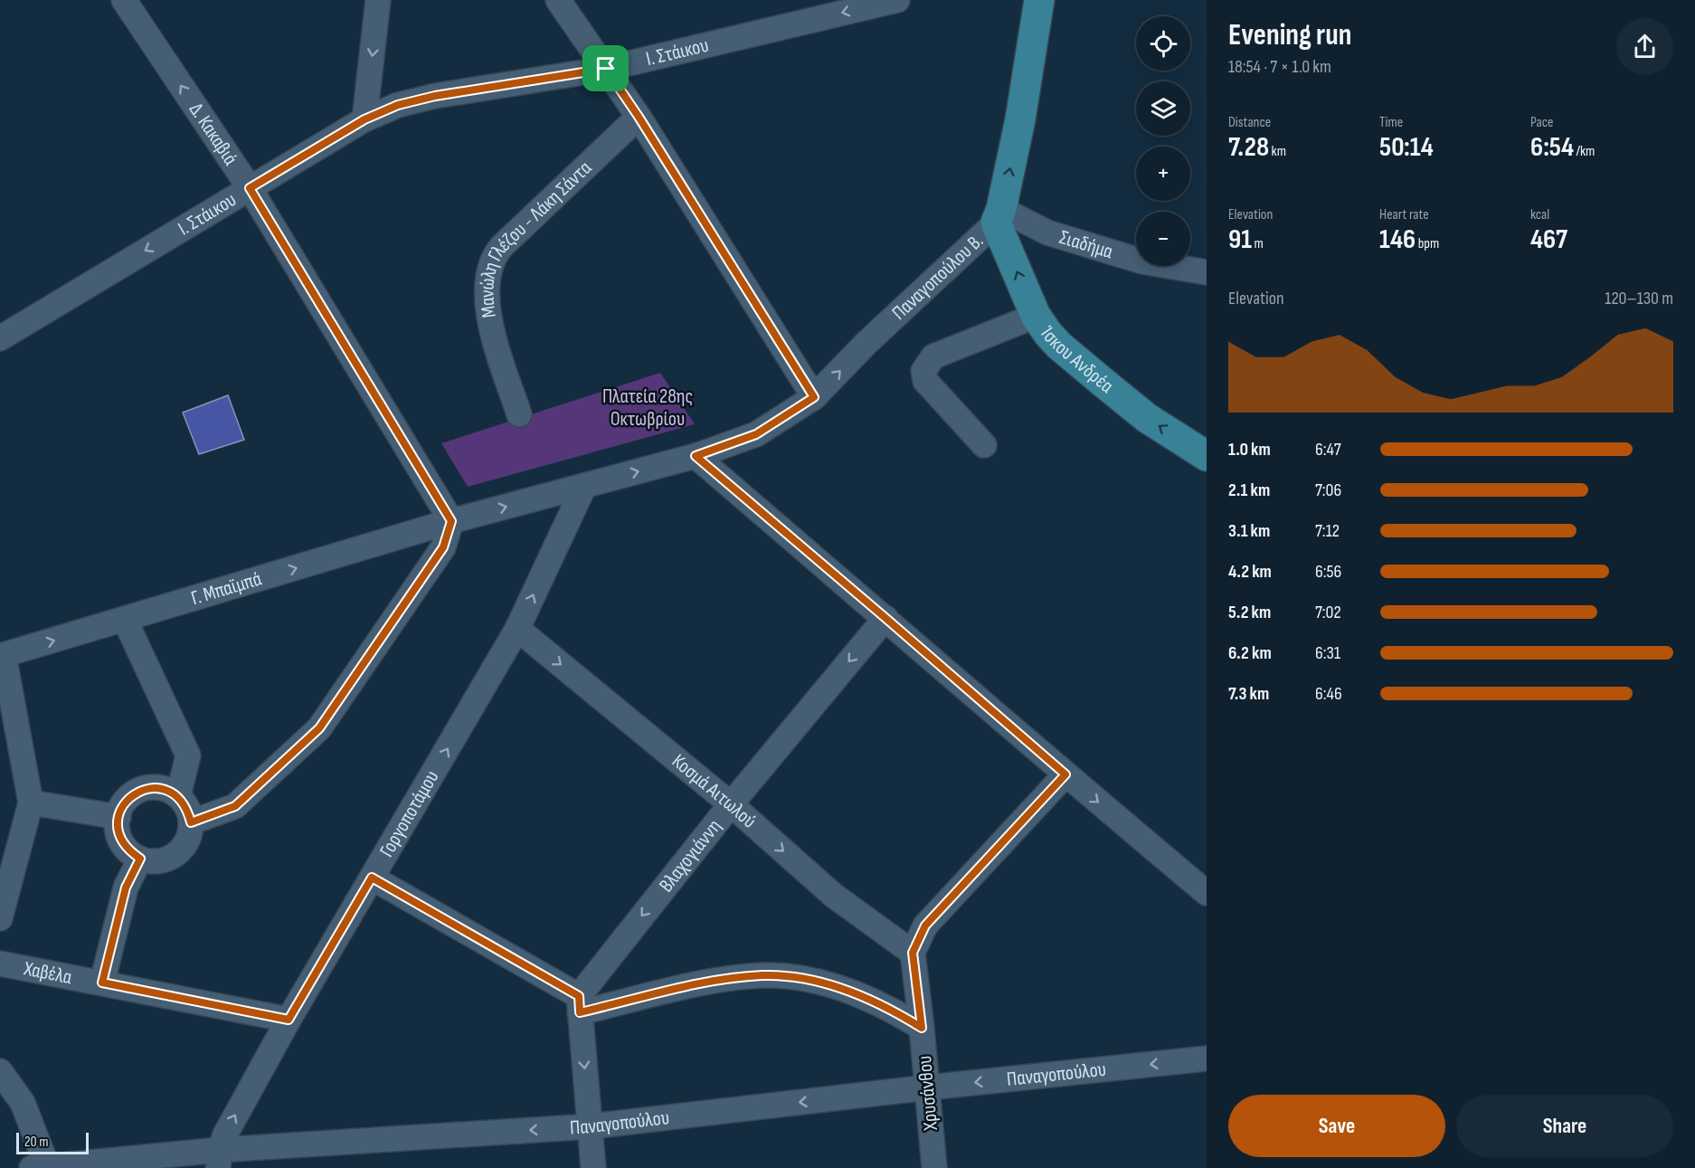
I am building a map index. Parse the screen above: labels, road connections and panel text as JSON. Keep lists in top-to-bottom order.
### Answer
{
  "streets": {
    "main road": ["Ίσκου Ανδρέα"],
    "street": [
      "Ι. Στάικου",
      "Δ. Κακαβιά",
      "Μανώλη Γλέζου - Λάκη Σάντα",
      "Σιαδήμα",
      "Παναγοπούλου Β.",
      "Γ. Μπαϊμπά",
      "Κοσμά Αιτωλού",
      "Γοργοποτάμου",
      "Βλαχογιάννη",
      "Χαβέλα",
      "Παναγοπούλου",
      "Χρυσάνθου"
    ]
  },
  "crossings": [
    ["Ι. Στάικου", "Δ. Κακαβιά"],
    ["Δ. Κακαβιά", "Γ. Μπαϊμπά"],
    ["Σιαδήμα", "Παναγοπούλου Β."],
    ["Σιαδήμα", "Ίσκου Ανδρέα"],
    ["Παναγοπούλου Β.", "Ίσκου Ανδρέα"],
    ["Κοσμά Αιτωλού", "Γοργοποτάμου"],
    ["Κοσμά Αιτωλού", "Βλαχογιάννη"],
    ["Κοσμά Αιτωλού", "Χρυσάνθου"],
    ["Γοργοποτάμου", "Χαβέλα"],
    ["Γοργοποτάμου", "Παναγοπούλου"],
    ["Παναγοπούλου", "Χρυσάνθου"]
  ],
  "one_way": [
    "Ι. Στάικου",
    "Δ. Κακαβιά",
    "Παναγοπούλου Β.",
    "Ίσκου Ανδρέα",
    "Γ. Μπαϊμπά",
    "Κοσμά Αιτωλού",
    "Βλαχογιάννη"
  ],
  "parks": ["Πλατεία 28ης Οκτωβρίου"],
  "scale_bar": "20 m",
  "page": {
    "heading": ["Evening run", "18:54 · 7 × 1.0 km"],
    "map_buttons": ["+", "−"],
    "stats": [
      ["Distance", "7.28 km"],
      ["Time", "50:14"],
      ["Pace", "6:54 /km"],
      ["Elevation", "91 m"],
      ["Heart rate", "146 bpm"],
      ["kcal", "467"]
    ],
    "chart": ["Elevation", "120–130 m"],
    "list": [
      {
        "name": "1.0 km",
        "note": "6:47"
      },
      {
        "name": "2.1 km",
        "note": "7:06"
      },
      {
        "name": "3.1 km",
        "note": "7:12"
      },
      {
        "name": "4.2 km",
        "note": "6:56"
      },
      {
        "name": "5.2 km",
        "note": "7:02"
      },
      {
        "name": "6.2 km",
        "note": "6:31"
      },
      {
        "name": "7.3 km",
        "note": "6:46"
      }
    ],
    "buttons": ["Save", "Share"],
    "scale": "20 m"
  }
}
